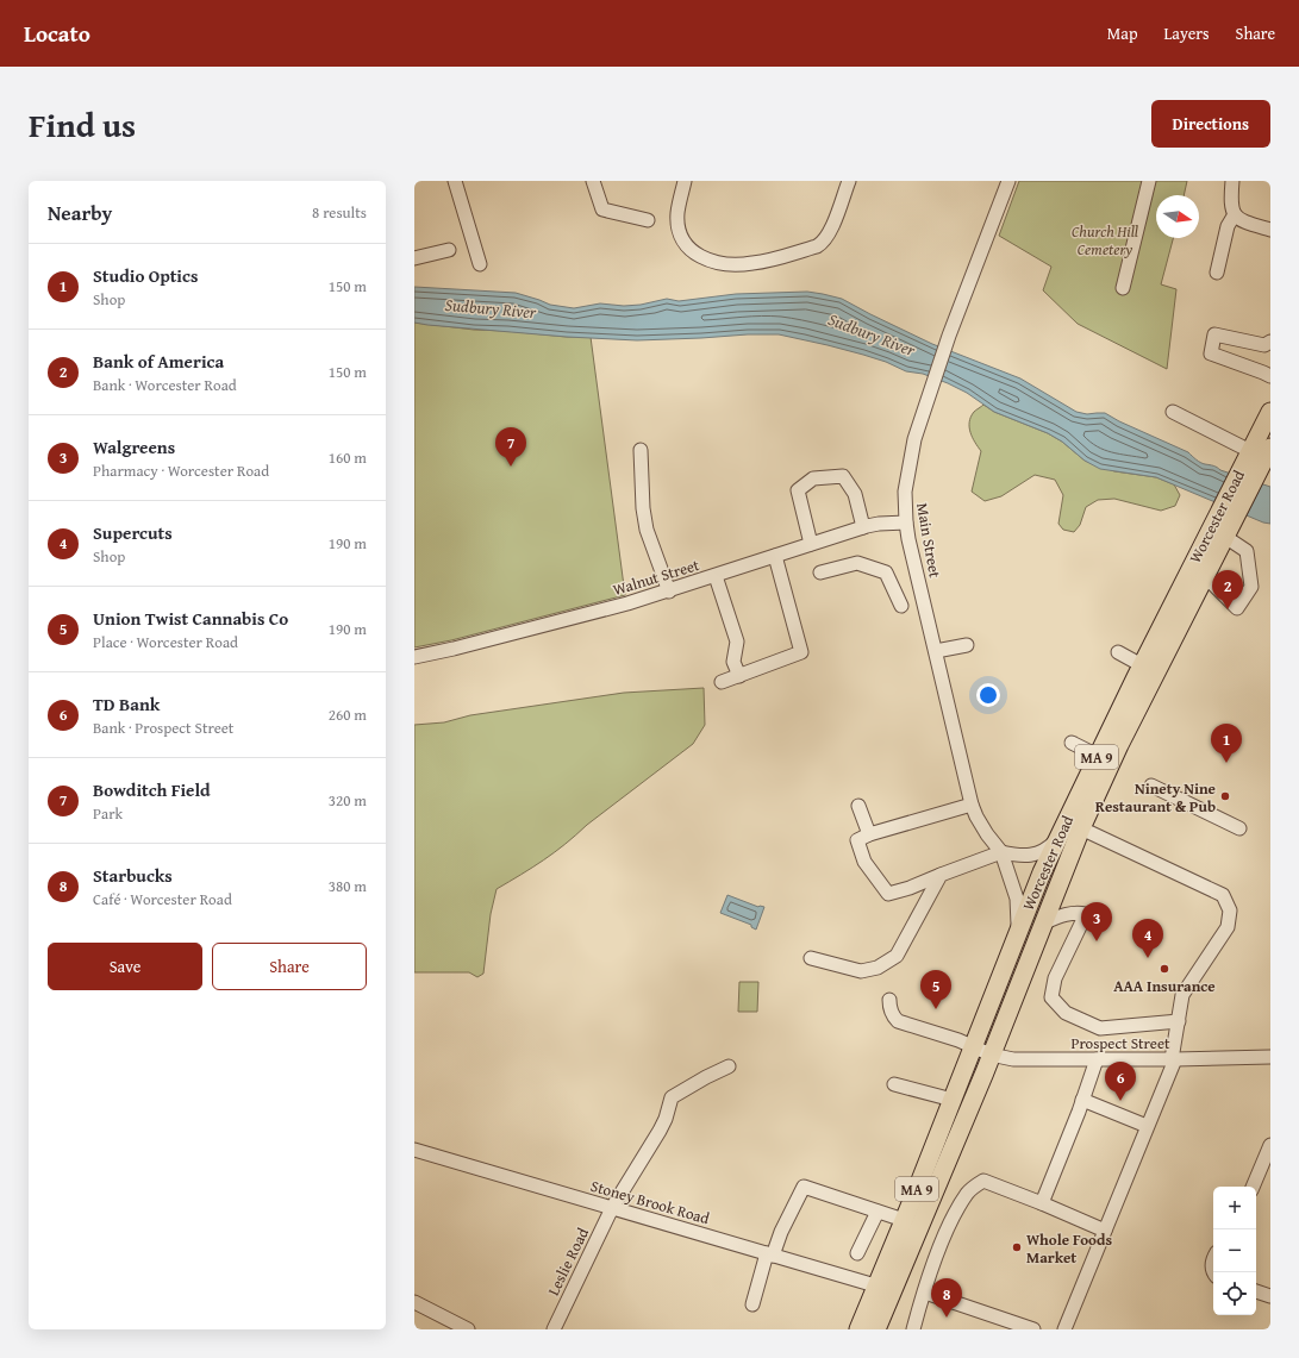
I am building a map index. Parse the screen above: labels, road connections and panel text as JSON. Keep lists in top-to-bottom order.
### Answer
{
  "streets": {
    "highway": ["Worcester Road", "MA 9"],
    "street": [
      "Main Street",
      "Walnut Street",
      "Prospect Street",
      "Stoney Brook Road",
      "Leslie Road"
    ]
  },
  "crossings": [
    ["Worcester Road", "Main Street"],
    ["Worcester Road", "Prospect Street"],
    ["Worcester Road", "Stoney Brook Road"],
    ["Main Street", "Walnut Street"],
    ["Stoney Brook Road", "Leslie Road"]
  ],
  "water": ["Sudbury River"],
  "parks": ["Church Hill Cemetery"],
  "places": ["Ninety Nine Restaurant & Pub", "AAA Insurance", "Whole Foods Market"],
  "north": "right",
  "page": {
    "header": "Locato",
    "nav": ["Map", "Layers", "Share"],
    "title": "Find us",
    "buttons": [
      "Directions",
      ["Save", "Share"]
    ],
    "heading": ["Nearby", "8 results"],
    "list": [
      {
        "mark": "1",
        "name": "Studio Optics",
        "note": "Shop",
        "value": "150 m"
      },
      {
        "mark": "2",
        "name": "Bank of America",
        "note": "Bank · Worcester Road",
        "value": "150 m"
      },
      {
        "mark": "3",
        "name": "Walgreens",
        "note": "Pharmacy · Worcester Road",
        "value": "160 m"
      },
      {
        "mark": "4",
        "name": "Supercuts",
        "note": "Shop",
        "value": "190 m"
      },
      {
        "mark": "5",
        "name": "Union Twist Cannabis Co",
        "note": "Place · Worcester Road",
        "value": "190 m"
      },
      {
        "mark": "6",
        "name": "TD Bank",
        "note": "Bank · Prospect Street",
        "value": "260 m"
      },
      {
        "mark": "7",
        "name": "Bowditch Field",
        "note": "Park",
        "value": "320 m"
      },
      {
        "mark": "8",
        "name": "Starbucks",
        "note": "Café · Worcester Road",
        "value": "380 m"
      }
    ],
    "pins": [
      "7",
      "2",
      "1",
      "3",
      "4",
      "5",
      "6",
      "8"
    ],
    "map_buttons": ["+", "−"]
  }
}
